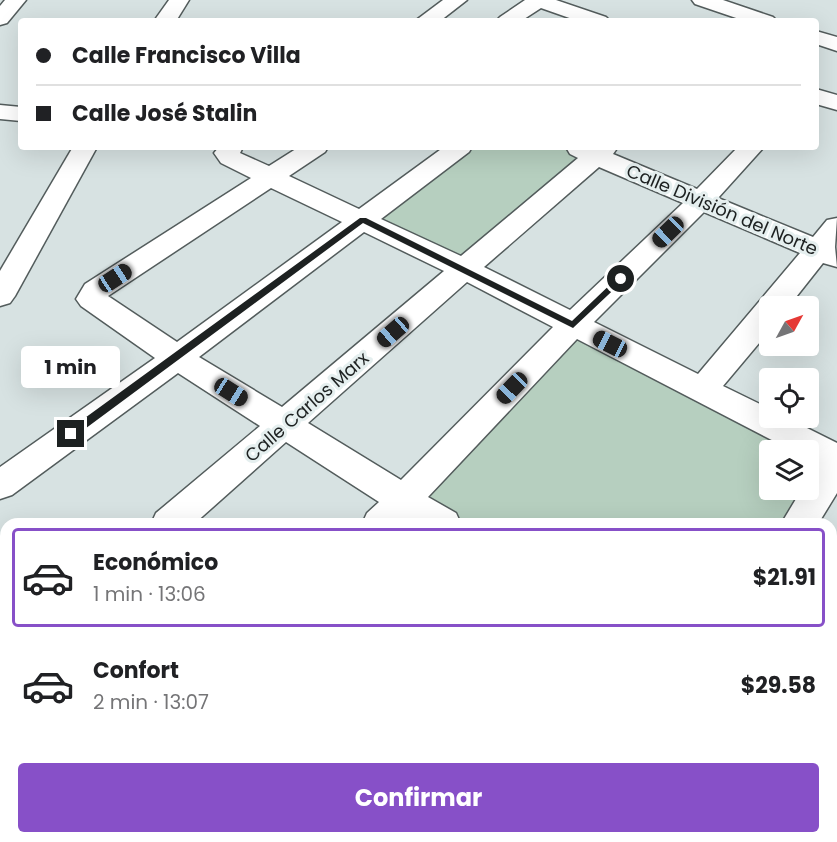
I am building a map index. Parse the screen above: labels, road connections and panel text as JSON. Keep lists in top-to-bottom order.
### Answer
{
  "streets": {
    "street": ["Calle División del Norte", "Calle Carlos Marx"]
  },
  "crossings": [
    ["Calle División del Norte", "Calle Carlos Marx"]
  ],
  "north": "top right",
  "page": {
    "banner": ["Calle Francisco Villa", "Calle José Stalin"],
    "bubble": "1 min",
    "list": [
      {
        "name": "Económico",
        "note": "1 min · 13:06",
        "value": "$21.91"
      },
      {
        "name": "Confort",
        "note": "2 min · 13:07",
        "value": "$29.58"
      }
    ],
    "buttons": "Confirmar"
  }
}
